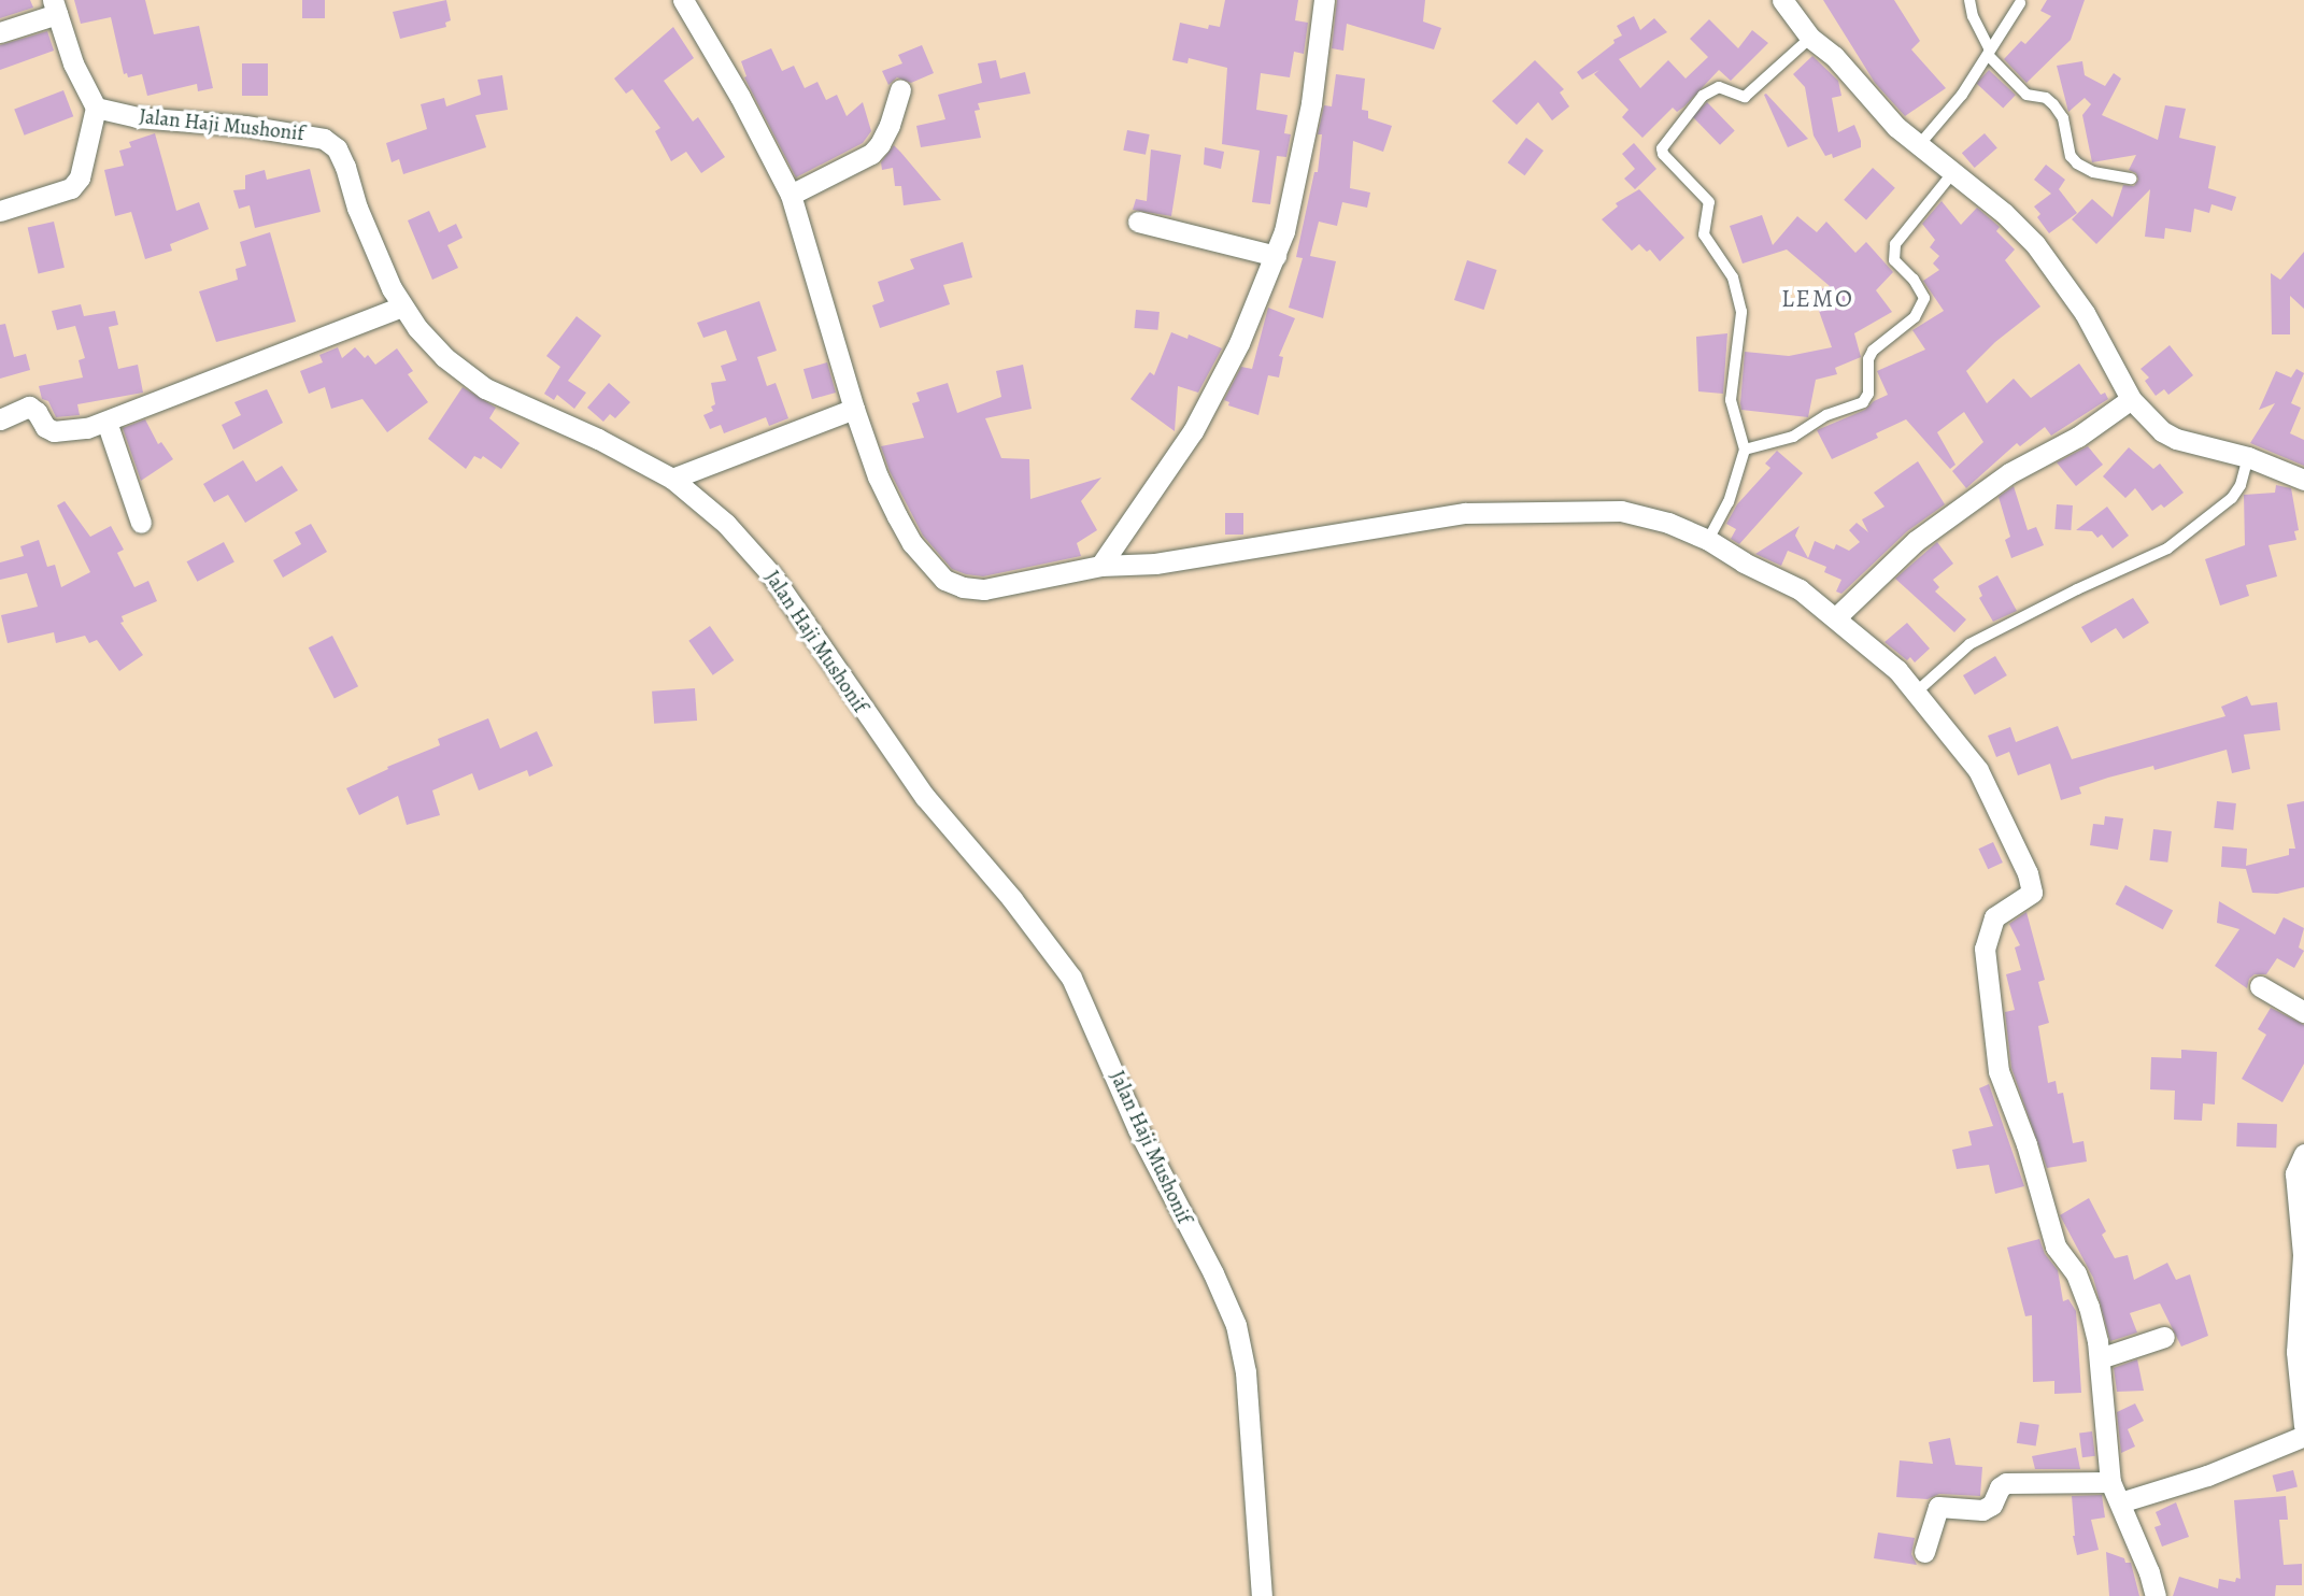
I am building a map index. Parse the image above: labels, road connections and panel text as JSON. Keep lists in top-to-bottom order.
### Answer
{
  "streets": {
    "street": ["Jalan Haji Mushonif"]
  },
  "districts": ["LEMO"]
}
